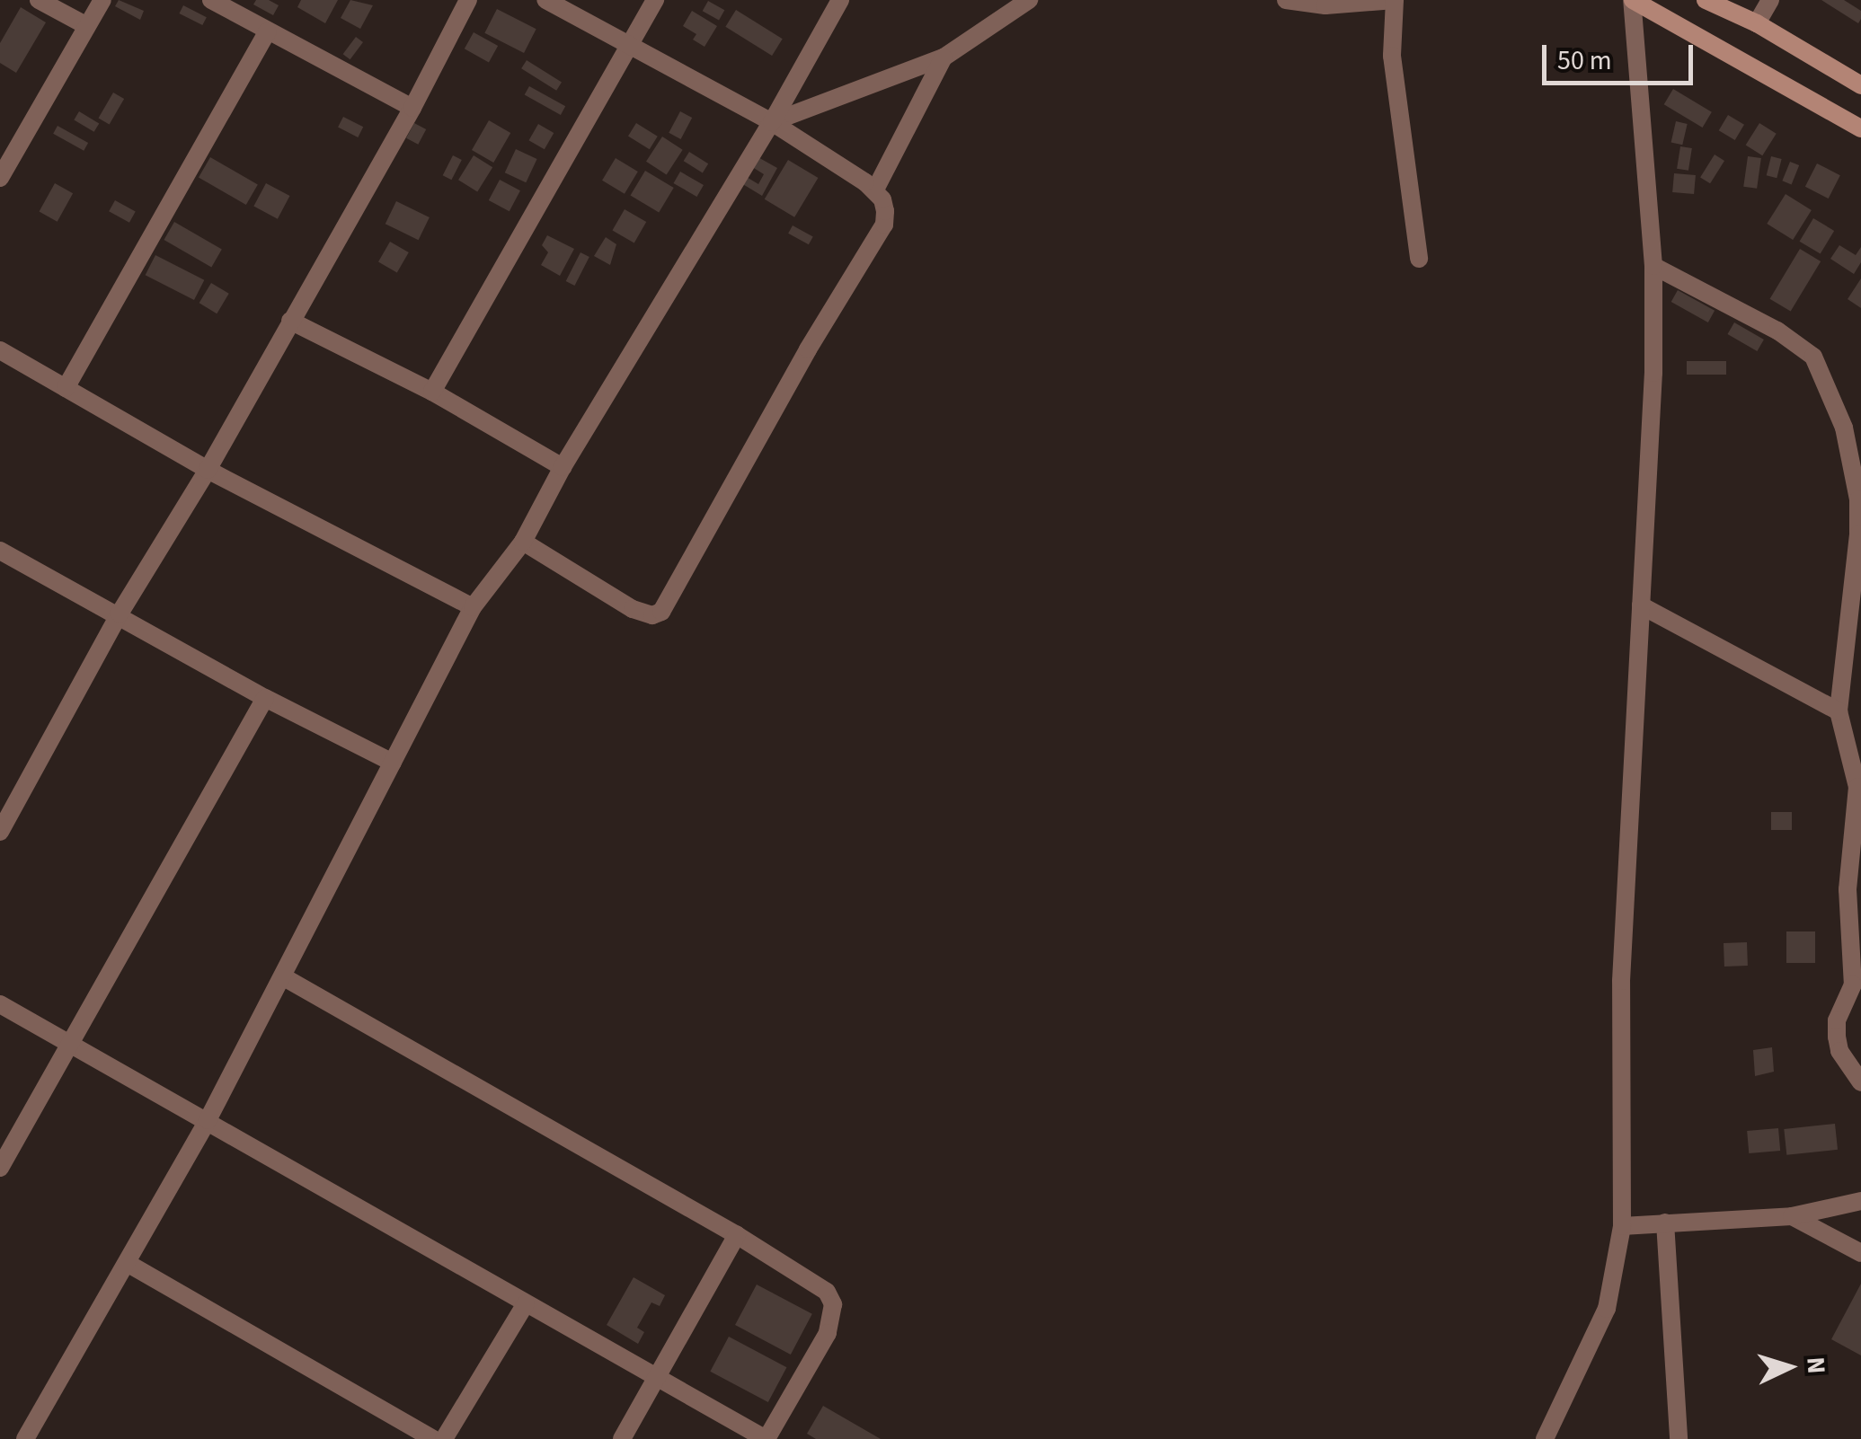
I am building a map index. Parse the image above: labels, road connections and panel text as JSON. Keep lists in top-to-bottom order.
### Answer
{
  "scale_bar": "50 m",
  "north": "right"
}
